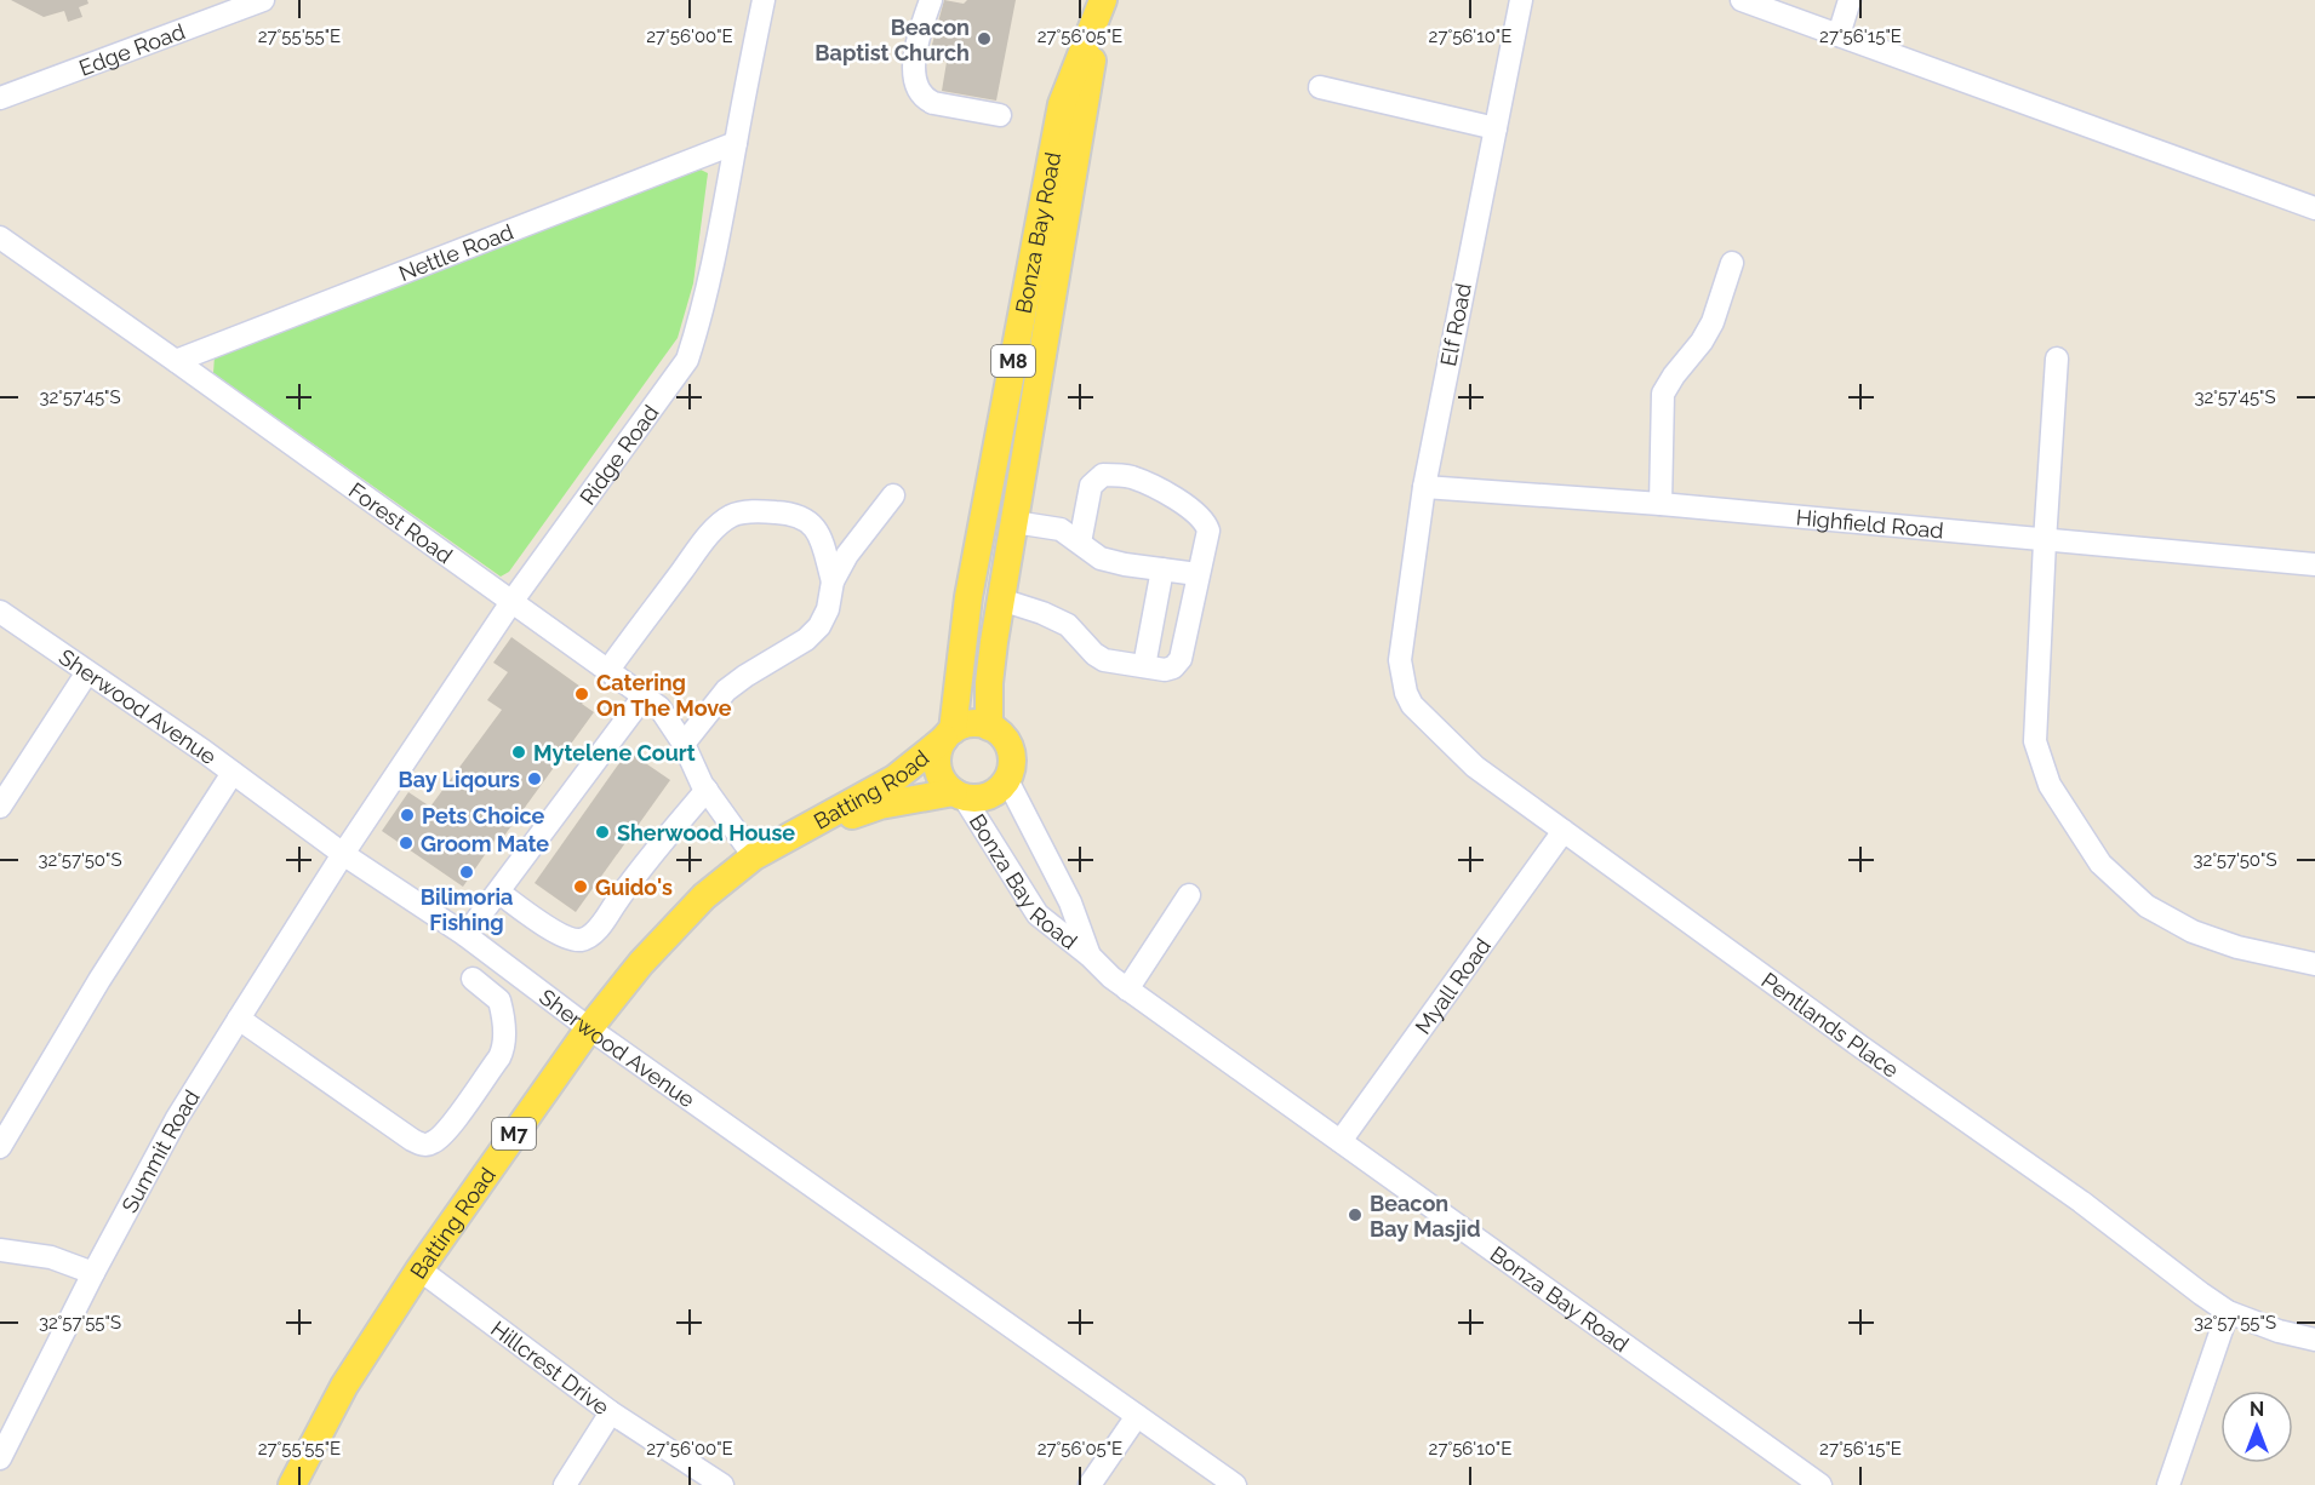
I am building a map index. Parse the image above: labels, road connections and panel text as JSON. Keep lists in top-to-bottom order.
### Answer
{
  "streets": {
    "main road": [
      "Bonza Bay Road",
      "M8",
      "Batting Road",
      "M7"
    ],
    "street": [
      "Edge Road",
      "Nettle Road",
      "Elf Road",
      "Ridge Road",
      "Forest Road",
      "Highfield Road",
      "Sherwood Avenue",
      "Myall Road",
      "Pentlands Place",
      "Summit Road",
      "Hillcrest Drive"
    ]
  },
  "crossings": [
    ["Bonza Bay Road", "Batting Road"],
    ["Bonza Bay Road", "Myall Road"],
    ["Nettle Road", "Ridge Road"],
    ["Nettle Road", "Forest Road"],
    ["Elf Road", "Highfield Road"],
    ["Elf Road", "Pentlands Place"],
    ["Ridge Road", "Forest Road"],
    ["Ridge Road", "Sherwood Avenue"],
    ["Ridge Road", "Summit Road"],
    ["Forest Road", "Batting Road"],
    ["Sherwood Avenue", "Batting Road"],
    ["Sherwood Avenue", "Summit Road"],
    ["Batting Road", "Hillcrest Drive"],
    ["Myall Road", "Pentlands Place"]
  ],
  "places": [
    "Beacon Baptist Church",
    "Catering On The Move",
    "Mytelene Court",
    "Bay Liqours",
    "Pets Choice",
    "Sherwood House",
    "Groom Mate",
    "Bilimoria Fishing",
    "Guido's",
    "Beacon Bay Masjid"
  ],
  "north": "top",
  "coordinates": [
    "27°55'55\"E",
    "27°56'00\"E",
    "27°56'05\"E",
    "27°56'10\"E",
    "27°56'15\"E",
    "32°57'45\"S",
    "32°57'50\"S",
    "32°57'55\"S"
  ]
}
